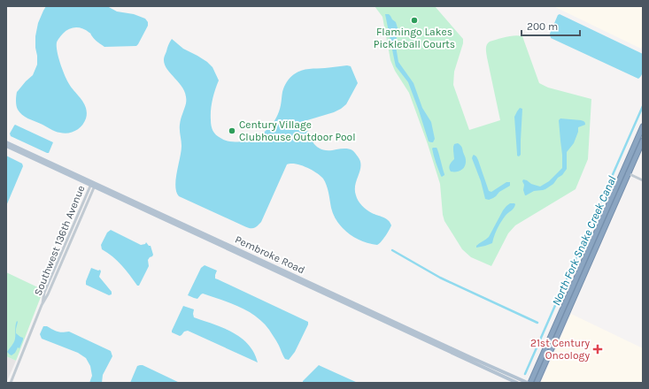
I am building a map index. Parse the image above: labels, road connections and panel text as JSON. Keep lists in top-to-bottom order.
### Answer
{
  "streets": {
    "main road": ["Pembroke Road"],
    "street": ["Southwest 136th Avenue"]
  },
  "crossings": [
    ["Southwest 136th Avenue", "Pembroke Road"]
  ],
  "water": ["North Fork Snake Creek Canal"],
  "places": {
    "other": ["Flamingo Lakes Pickleball Courts", "Century Village Clubhouse Outdoor Pool"],
    "health": ["21st Century Oncology"]
  },
  "scale_bar": "200 m"
}
